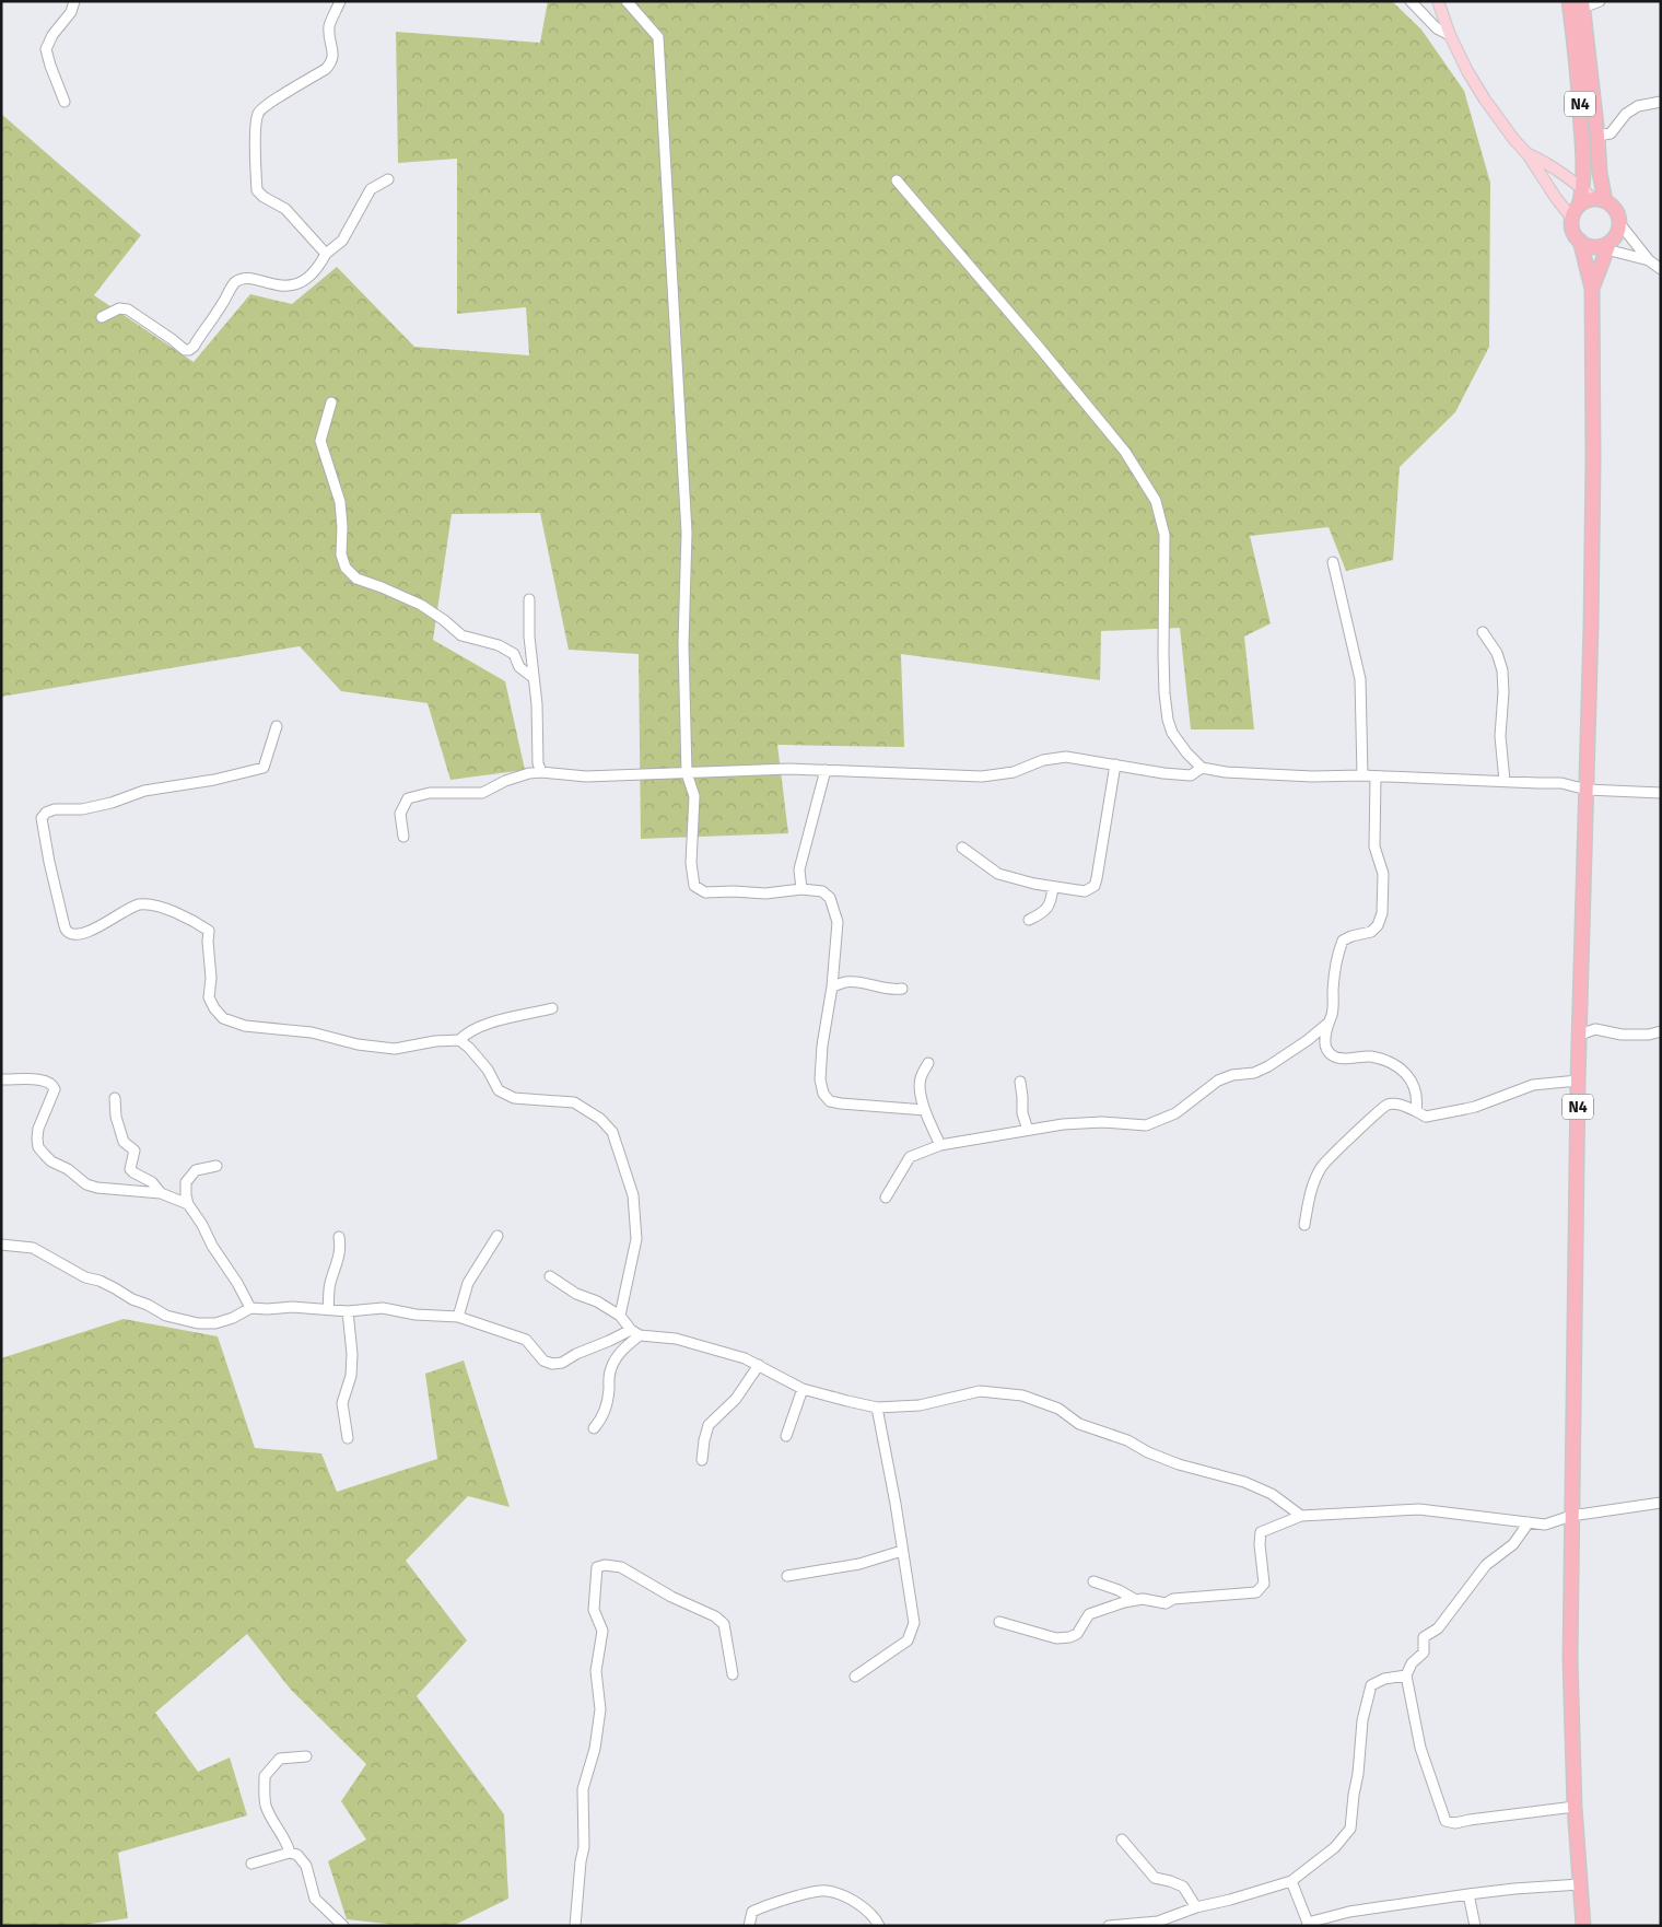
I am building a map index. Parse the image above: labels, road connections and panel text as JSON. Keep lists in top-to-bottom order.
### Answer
{
  "streets": {
    "highway": ["N4"]
  }
}
